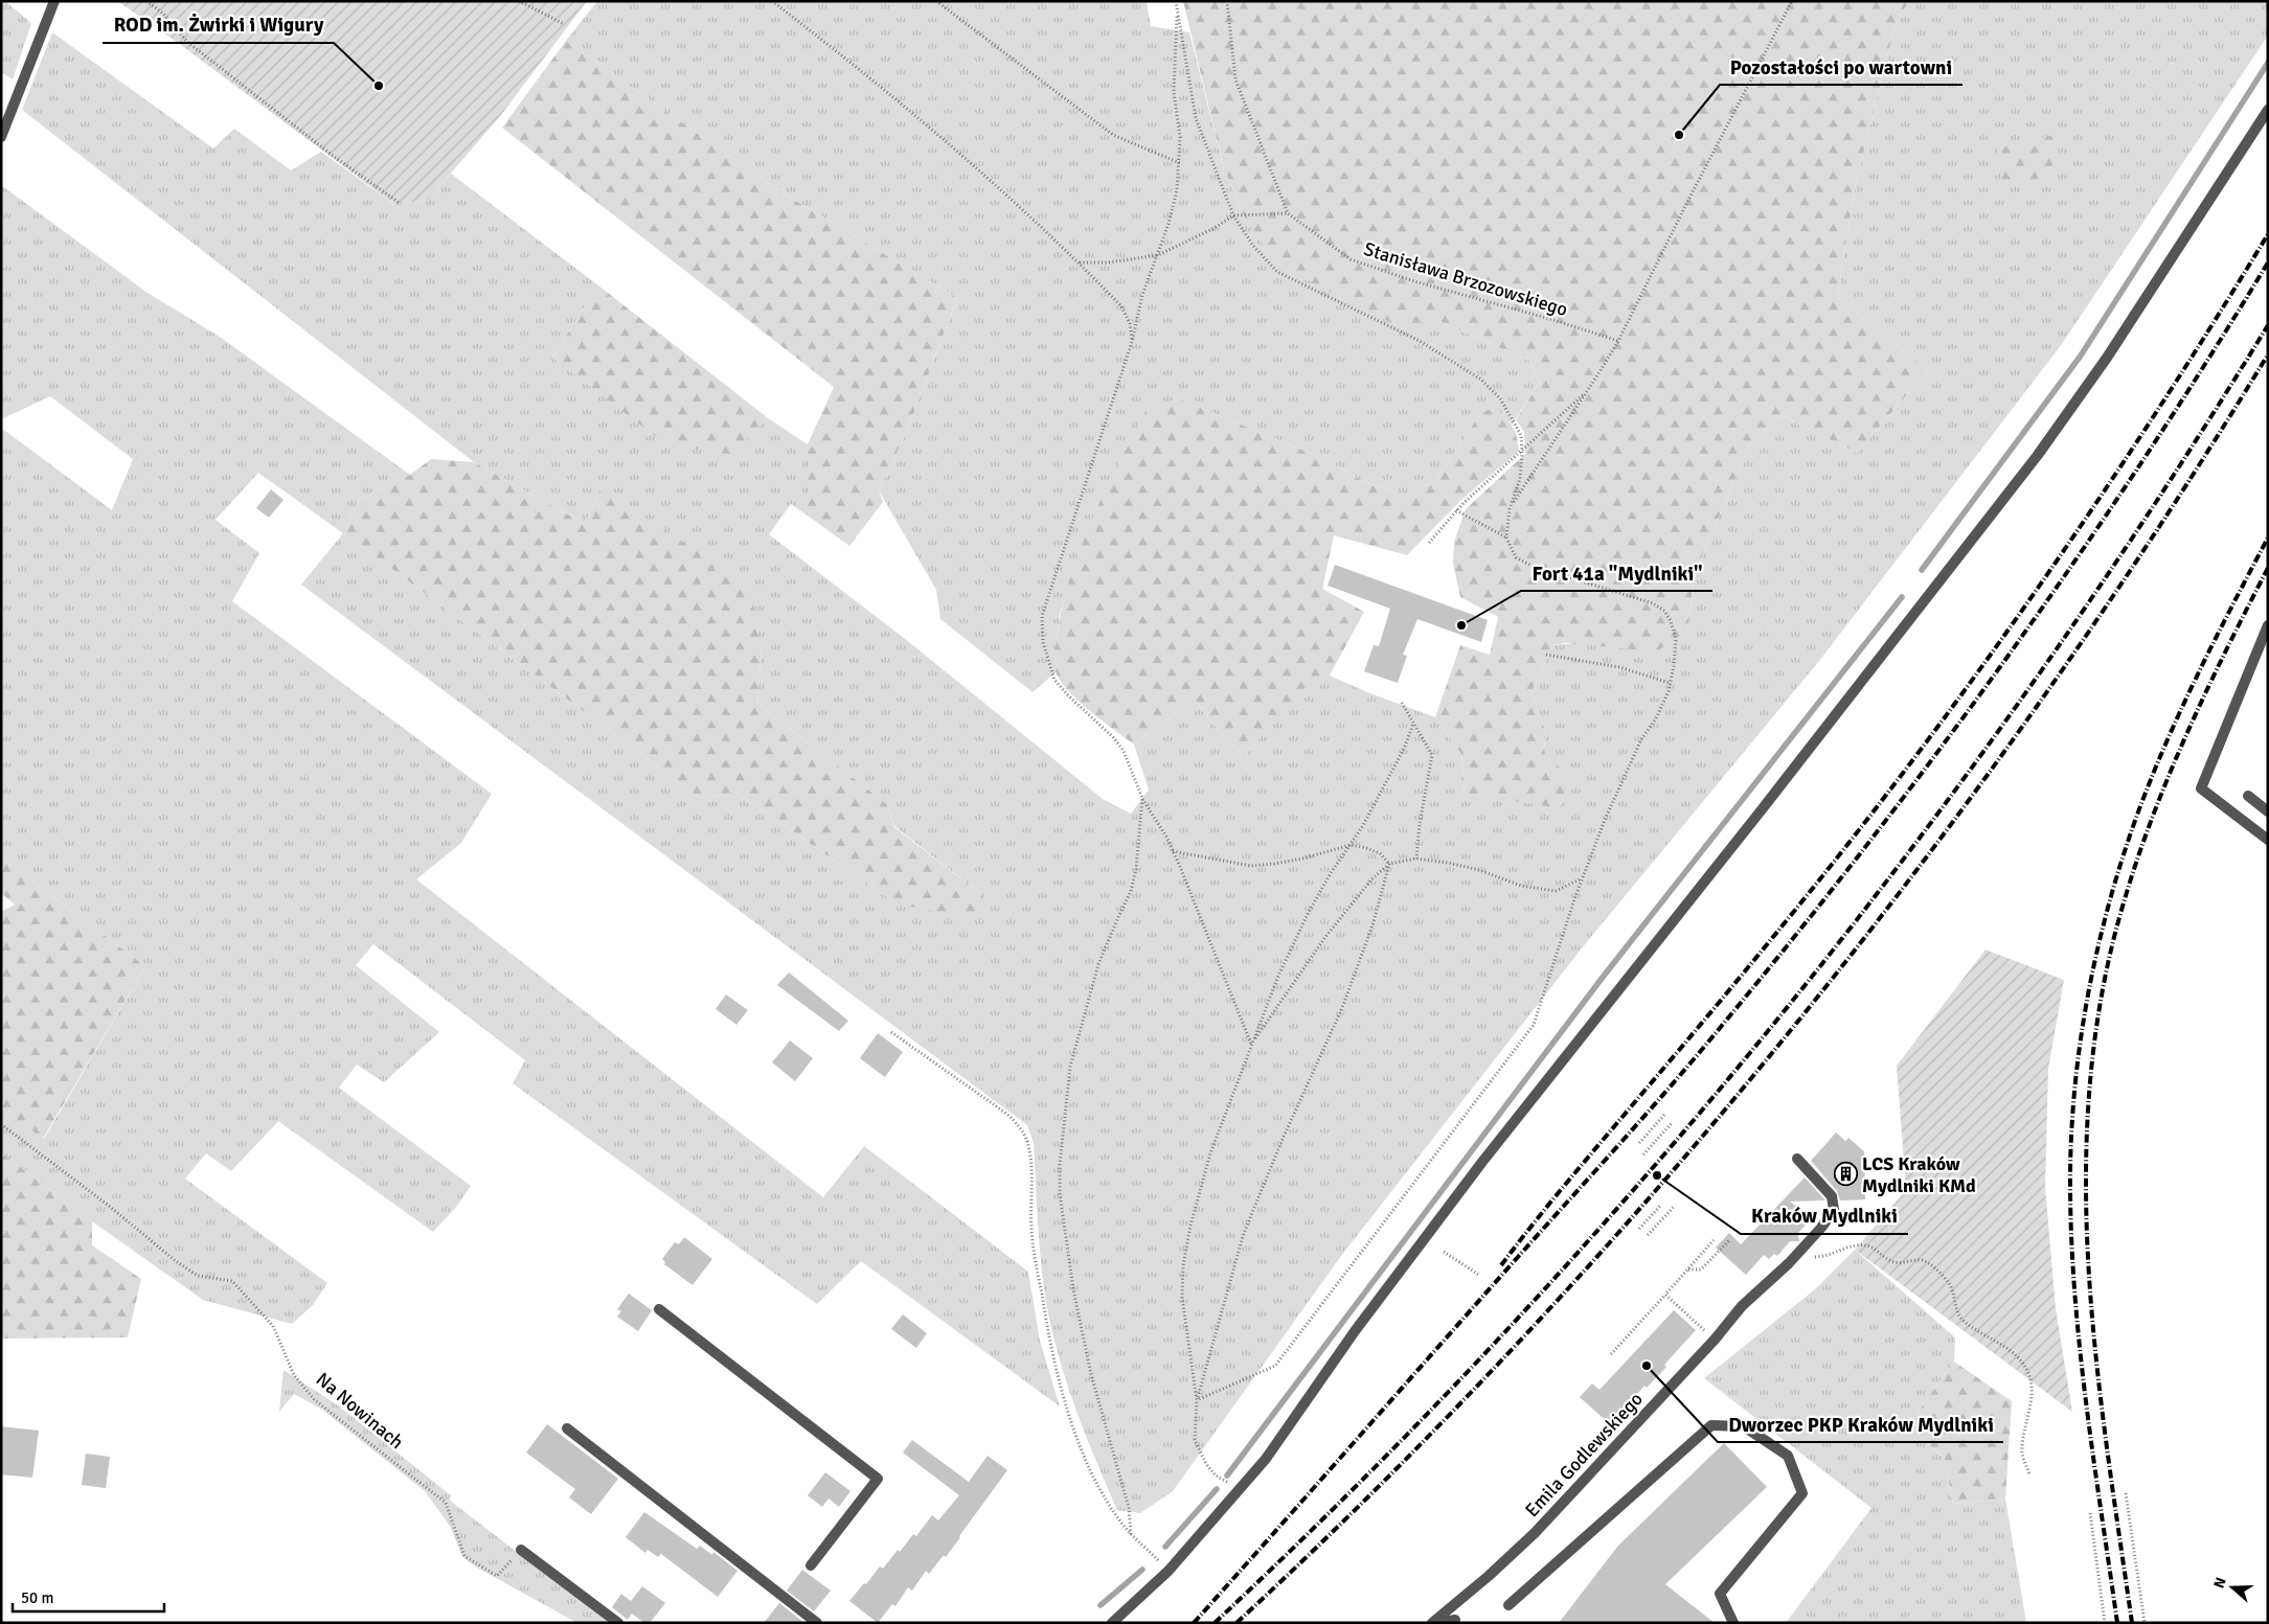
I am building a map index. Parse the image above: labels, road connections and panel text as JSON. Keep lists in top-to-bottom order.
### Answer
{
  "streets": {
    "street": ["Emila Godlewskiego"],
    "path": ["Stanisława Brzozowskiego", "Na Nowinach"]
  },
  "places": {
    "other": [
      "ROD im. Żwirki i Wigury",
      "Pozostałości po wartowni",
      "Fort 41a \"Mydlniki\"",
      "Kraków Mydlniki",
      "Dworzec PKP Kraków Mydlniki"
    ],
    "building": ["LCS Kraków Mydlniki KMd"]
  },
  "scale_bar": "50 m",
  "north": "left"
}
